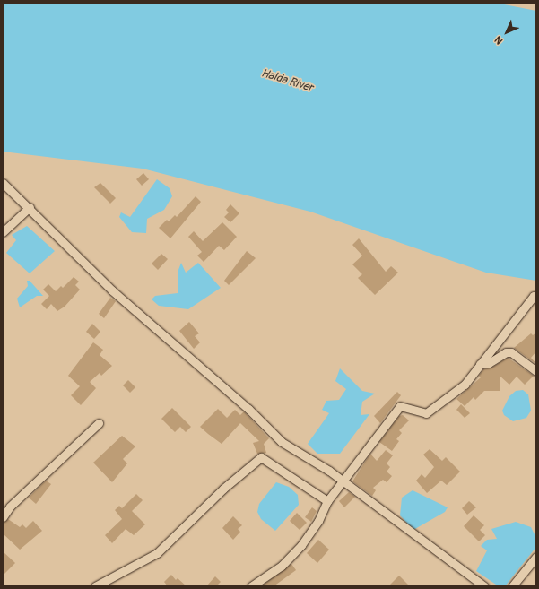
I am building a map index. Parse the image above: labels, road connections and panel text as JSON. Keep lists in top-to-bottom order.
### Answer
{
  "water": ["Halda River"],
  "north": "bottom left"
}
